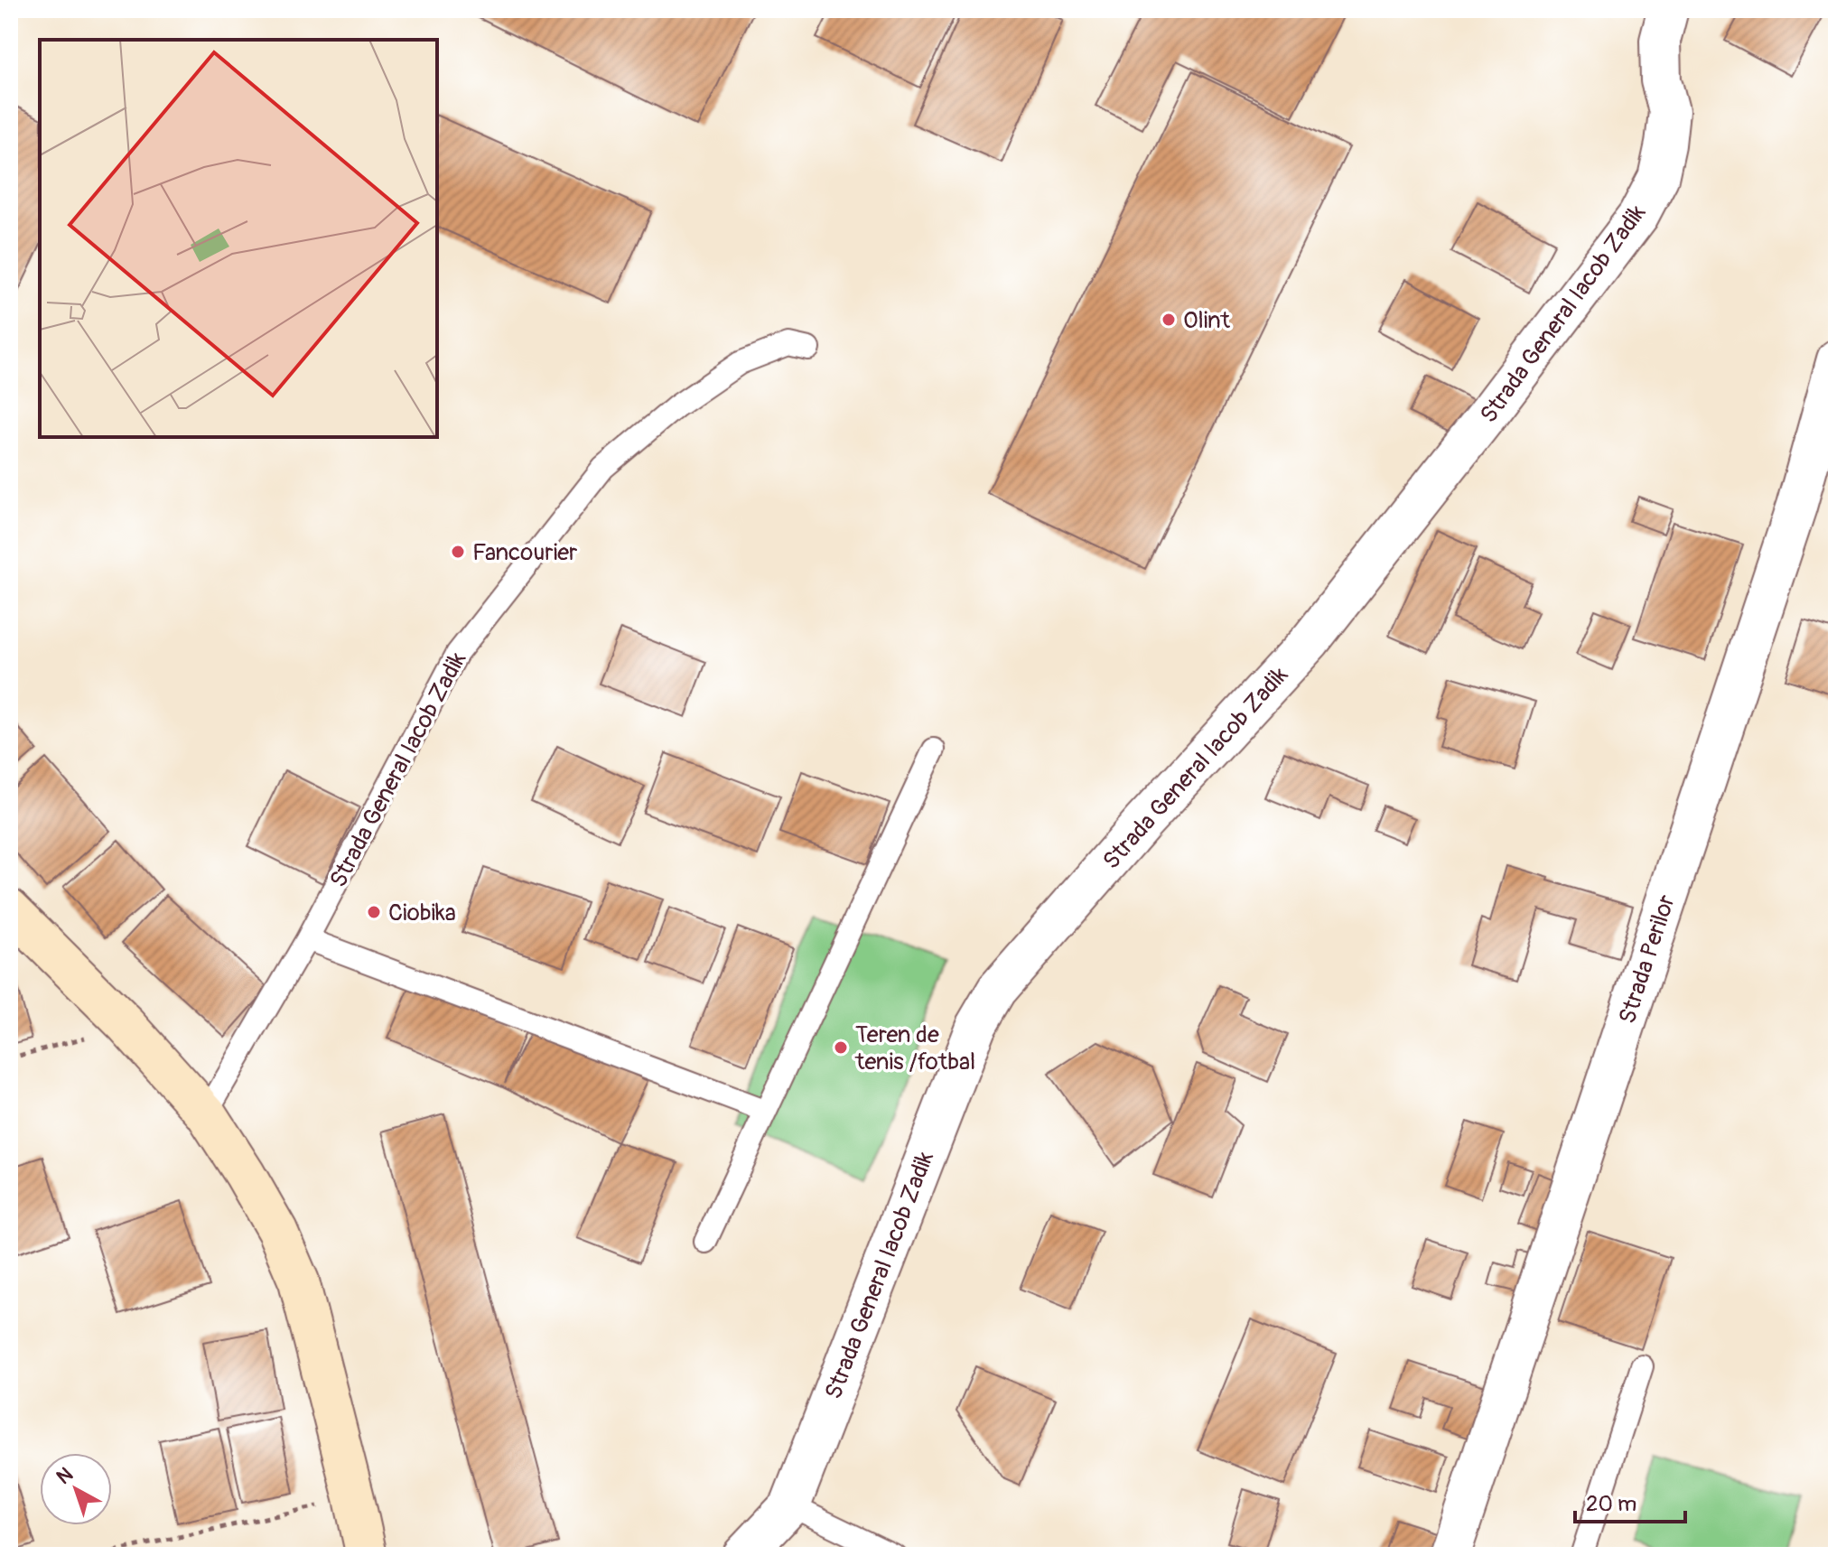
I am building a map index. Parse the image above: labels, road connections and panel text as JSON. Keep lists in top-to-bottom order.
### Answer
{
  "streets": {
    "street": ["Strada General Iacob Zadik", "Strada Perilor"]
  },
  "places": [
    "Olint",
    "Fancourier",
    "Ciobika",
    "Teren de tenis /fotbal"
  ],
  "scale_bar": "20 m",
  "north": "top left"
}
